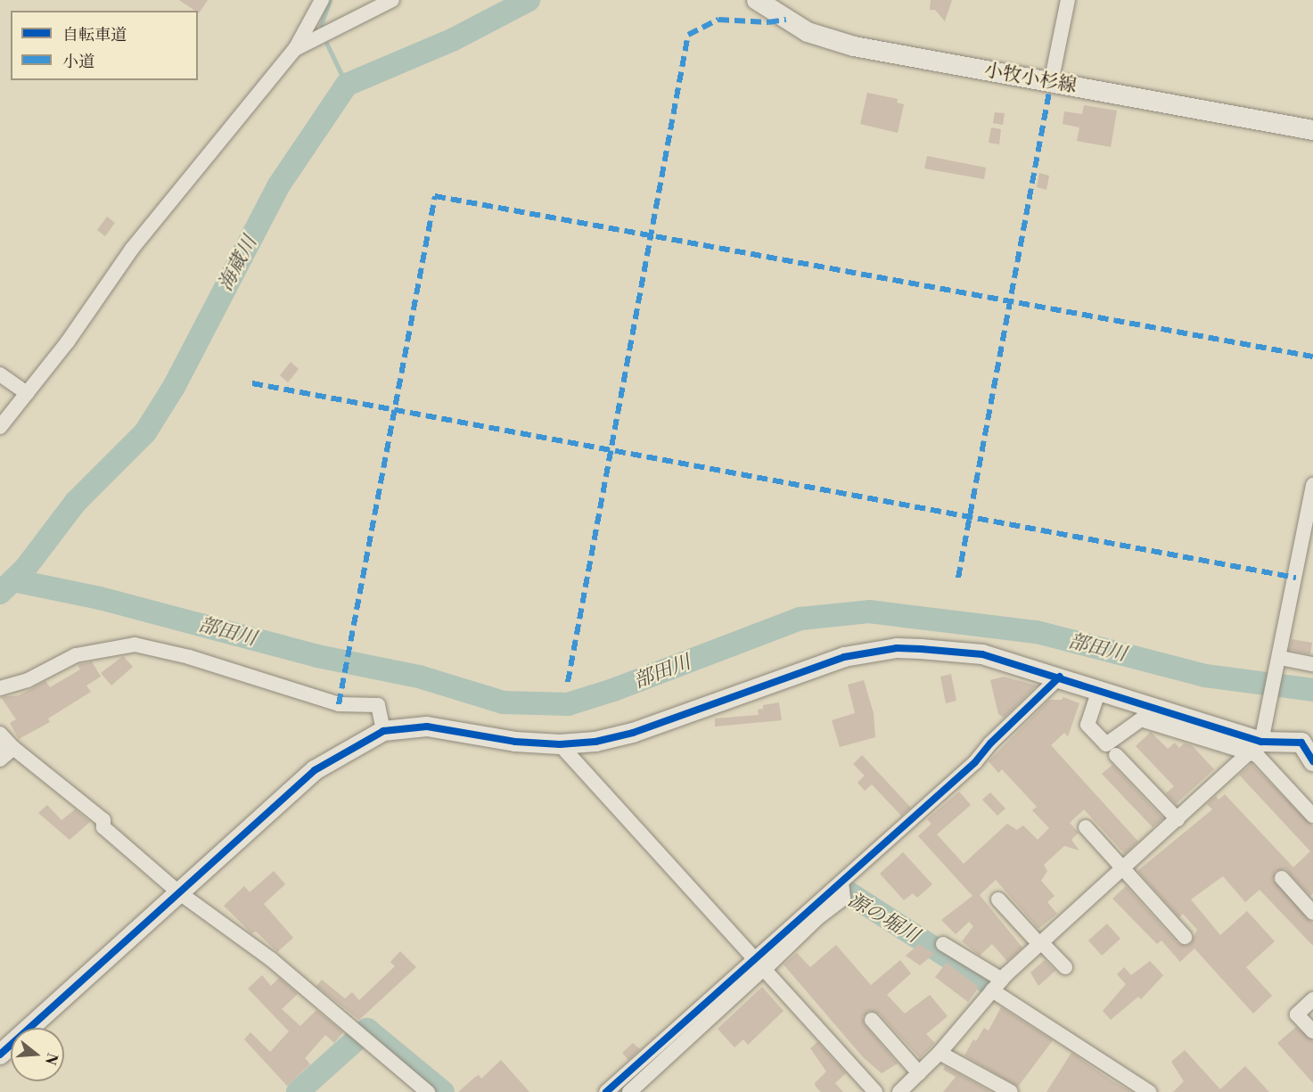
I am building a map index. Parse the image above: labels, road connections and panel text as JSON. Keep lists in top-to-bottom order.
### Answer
{
  "streets": {
    "street": ["小牧小杉線"]
  },
  "water": ["海蔵川", "部田川", "源の堀川"],
  "legend": ["自転車道", "小道"],
  "north": "right"
}
